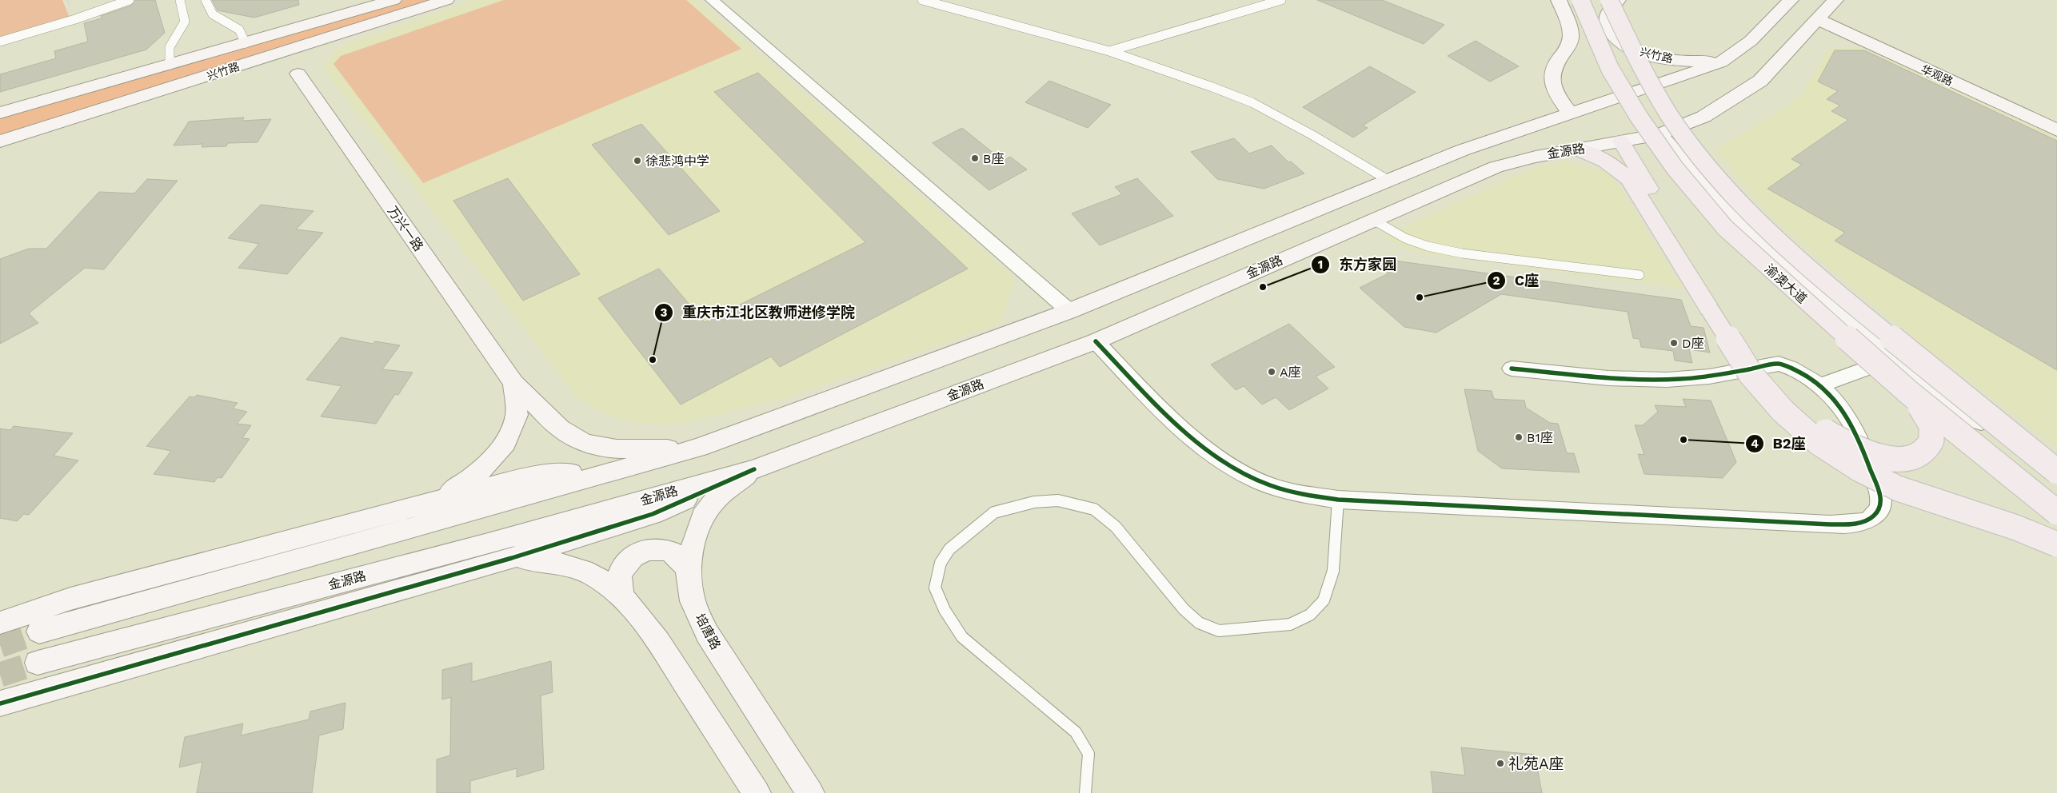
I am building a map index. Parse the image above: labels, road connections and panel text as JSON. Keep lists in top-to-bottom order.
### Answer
{
  "streets": {
    "main road": ["渝澳大道"],
    "street": [
      "兴竹路",
      "华观路",
      "金源路",
      "万兴一路",
      "培唐路"
    ]
  },
  "crossings": [
    ["华观路", "金源路"],
    ["金源路", "培唐路"]
  ],
  "places": [
    "B座",
    "徐悲鸿中学",
    "东方家园",
    "C座",
    "D座",
    "重庆市江北区教师进修学院",
    "A座",
    "B1座",
    "B2座",
    "礼苑A座"
  ]
}
